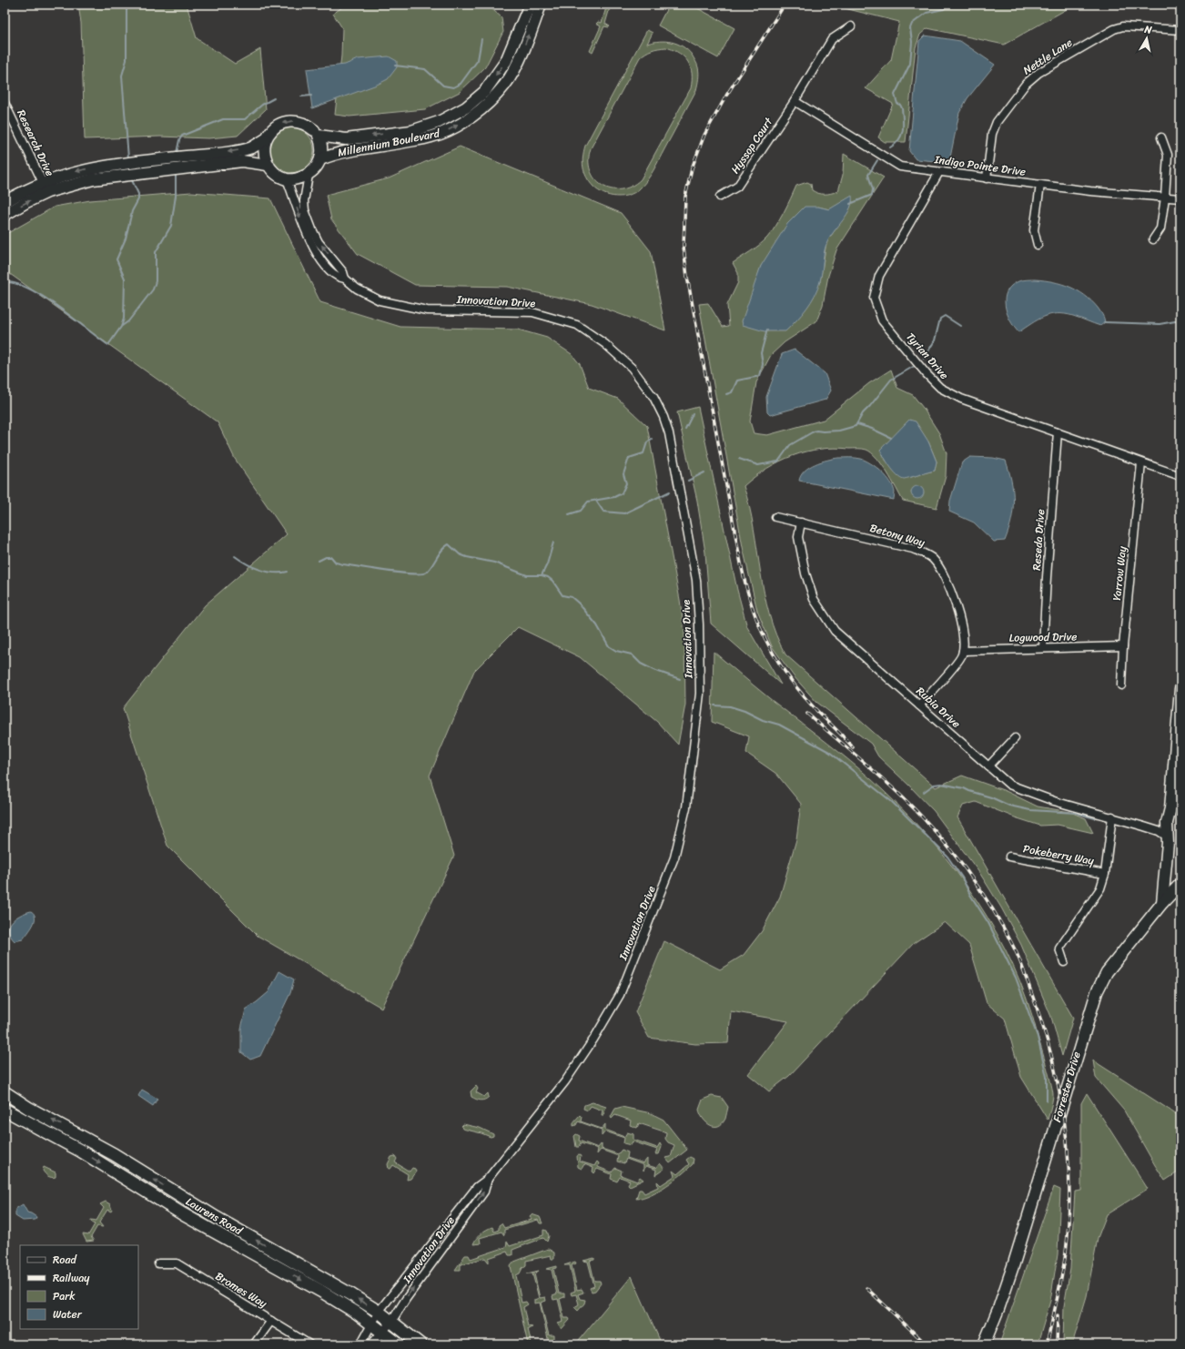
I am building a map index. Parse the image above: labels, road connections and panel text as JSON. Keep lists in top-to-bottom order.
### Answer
{
  "streets": {
    "main road": ["Laurens Road"],
    "street": [
      "Nettle Lane",
      "Research Drive",
      "Millennium Boulevard",
      "Hyssop Court",
      "Indigo Pointe Drive",
      "Innovation Drive",
      "Tyrian Drive",
      "Betony Way",
      "Reseda Drive",
      "Yarrow Way",
      "Logwood Drive",
      "Rubia Drive",
      "Pokeberry Way",
      "Forrester Drive",
      "Bromes Way"
    ]
  },
  "crossings": [
    ["Nettle Lane", "Indigo Pointe Drive"],
    ["Millennium Boulevard", "Innovation Drive"],
    ["Hyssop Court", "Indigo Pointe Drive"],
    ["Indigo Pointe Drive", "Tyrian Drive"],
    ["Innovation Drive", "Laurens Road"],
    ["Tyrian Drive", "Reseda Drive"],
    ["Tyrian Drive", "Yarrow Way"],
    ["Betony Way", "Logwood Drive"],
    ["Betony Way", "Rubia Drive"],
    ["Reseda Drive", "Logwood Drive"],
    ["Yarrow Way", "Logwood Drive"]
  ],
  "legend": [
    "Road",
    "Railway",
    "Park",
    "Water"
  ],
  "north": "top"
}
